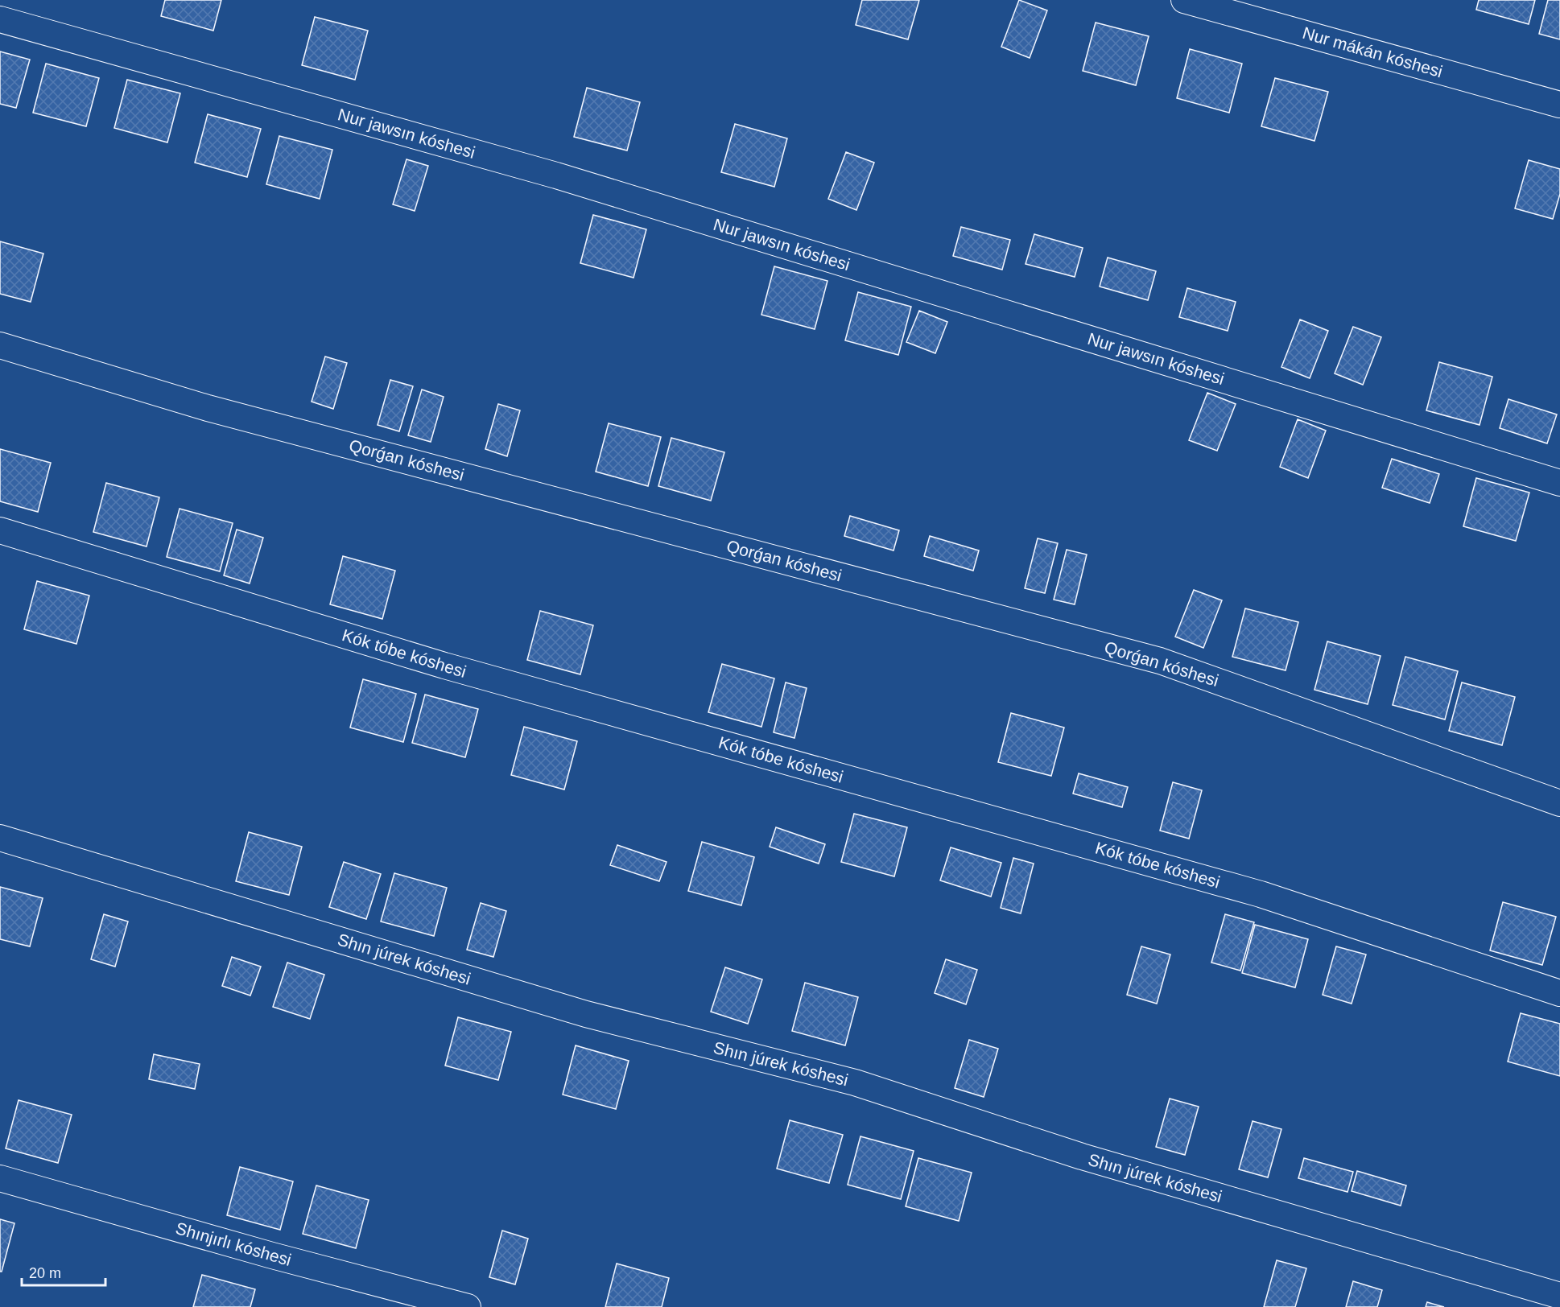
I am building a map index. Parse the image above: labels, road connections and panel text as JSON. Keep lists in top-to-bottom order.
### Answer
{
  "streets": {
    "street": [
      "Nur mákán kóshesi",
      "Nur jawsın kóshesi",
      "Qorǵan kóshesi",
      "Kók tóbe kóshesi",
      "Shın júrek kóshesi",
      "Shınjırlı kóshesi"
    ]
  },
  "scale_bar": "20 m"
}
